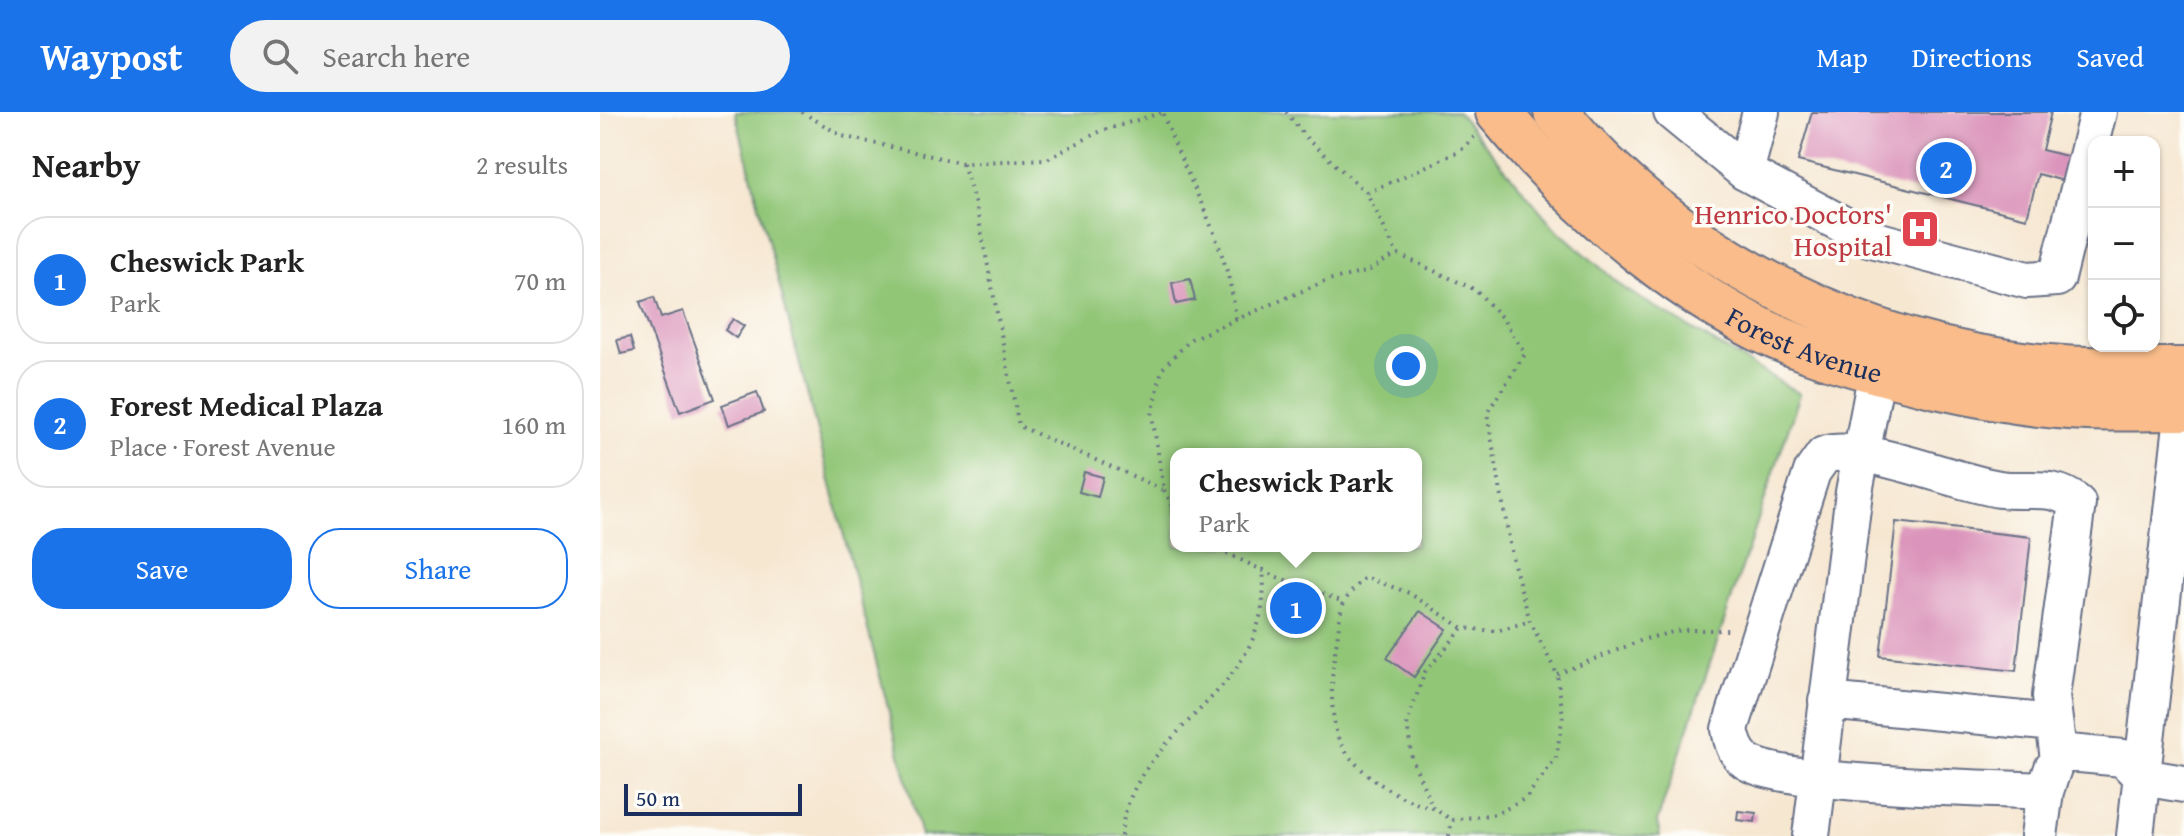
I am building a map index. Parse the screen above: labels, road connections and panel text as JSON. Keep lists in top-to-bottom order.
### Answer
{
  "streets": {
    "main road": ["Forest Avenue"]
  },
  "places": {
    "hospital": ["Henrico Doctors' Hospital"]
  },
  "scale_bar": "50 m",
  "page": {
    "header": "Waypost",
    "search": "Search here",
    "nav": ["Map", "Directions", "Saved"],
    "heading": ["Nearby", "2 results"],
    "map_buttons": ["+", "−"],
    "pins": ["2", "1"],
    "list": [
      {
        "mark": "1",
        "name": "Cheswick Park",
        "note": "Park",
        "value": "70 m"
      },
      {
        "mark": "2",
        "name": "Forest Medical Plaza",
        "note": "Place · Forest Avenue",
        "value": "160 m"
      }
    ],
    "popup": ["Cheswick Park", "Park"],
    "buttons": ["Save", "Share"],
    "scale": "50 m"
  }
}
